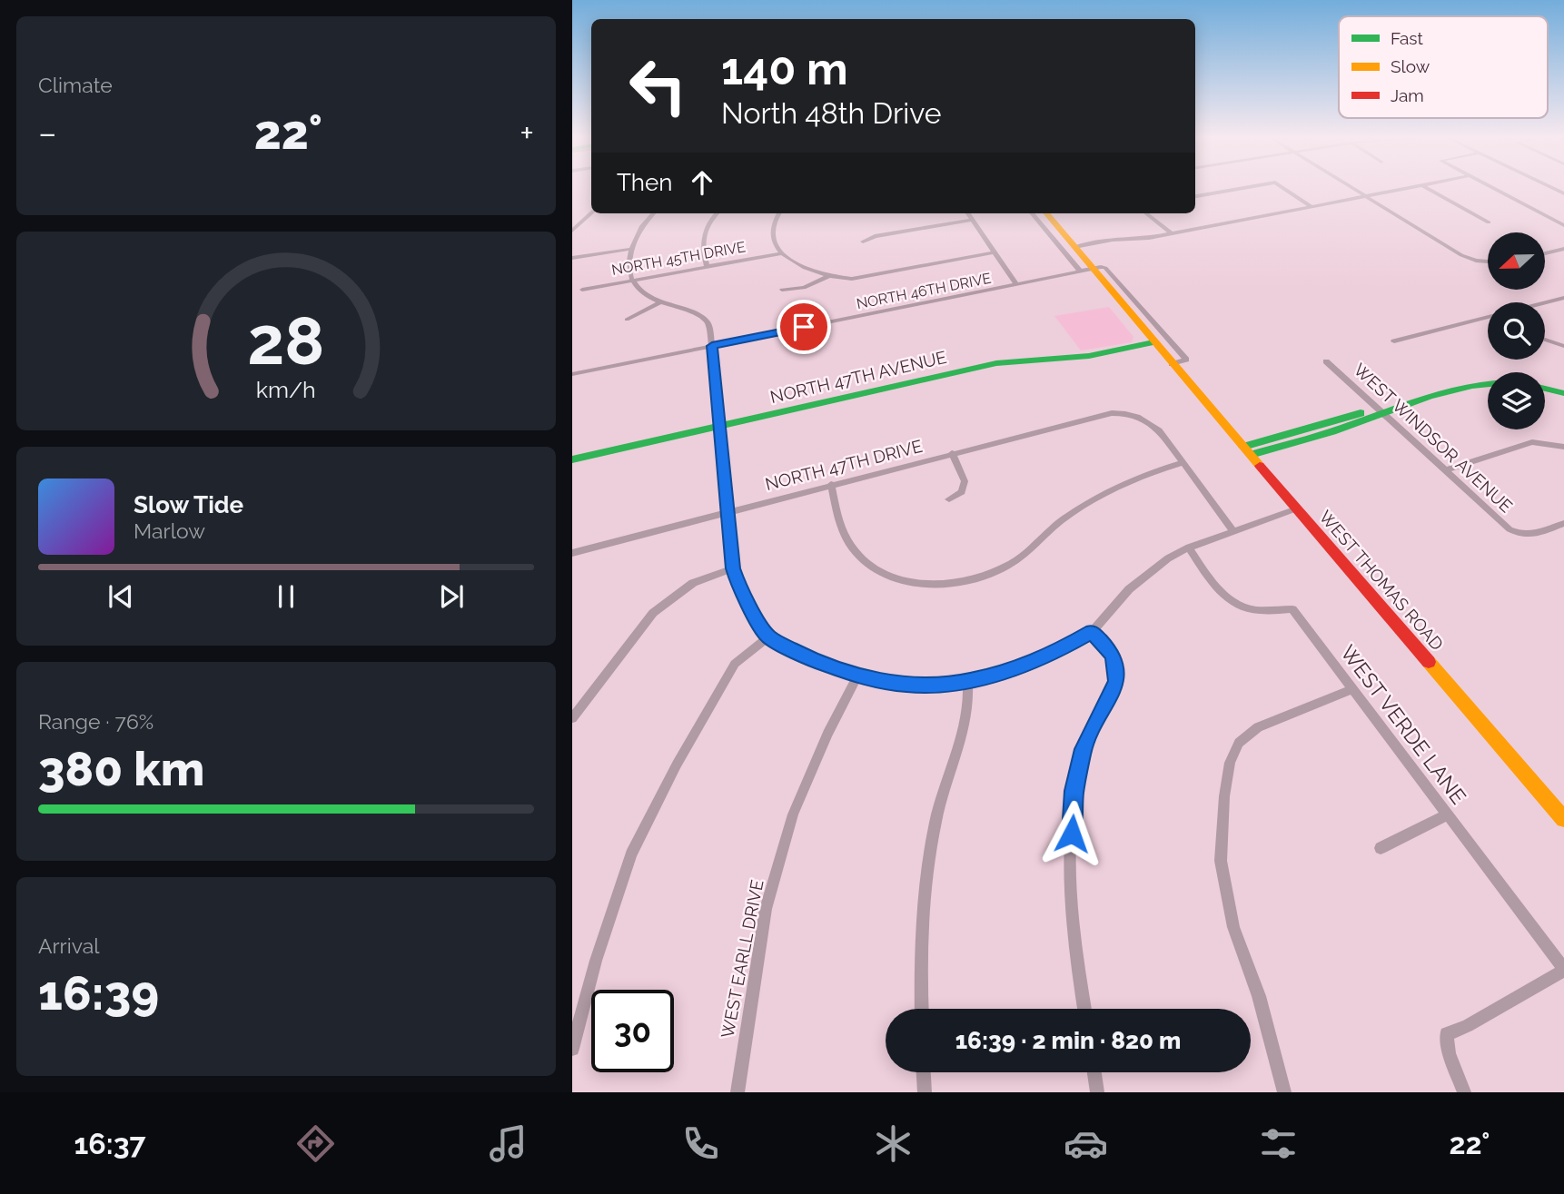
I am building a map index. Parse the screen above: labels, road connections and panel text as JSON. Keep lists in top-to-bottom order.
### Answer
{
  "streets": {
    "main road": ["NORTH 47TH AVENUE", "WEST THOMAS ROAD"],
    "street": [
      "NORTH 45TH DRIVE",
      "NORTH 46TH DRIVE",
      "WEST WINDSOR AVENUE",
      "NORTH 47TH DRIVE",
      "WEST VERDE LANE",
      "WEST EARLL DRIVE"
    ]
  },
  "crossings": [
    ["NORTH 46TH DRIVE", "WEST THOMAS ROAD"],
    ["NORTH 47TH AVENUE", "WEST THOMAS ROAD"]
  ],
  "legend": ["Fast", "Slow", "Jam"],
  "north": "left",
  "page": {
    "tile": [
      "Climate",
      ["Range · 76%", "380 km"],
      ["Arrival", "16:39"]
    ],
    "turn": ["140 m", "North 48th Drive"],
    "heat": ["−", "22°", "+"],
    "then": "Then",
    "song": ["Slow Tide", "Marlow"],
    "limit": "30",
    "trip": "16:39 · 2 min · 820 m",
    "tabs": ["16:37", "22°"],
    "gauge": ["28", "km/h"]
  }
}
